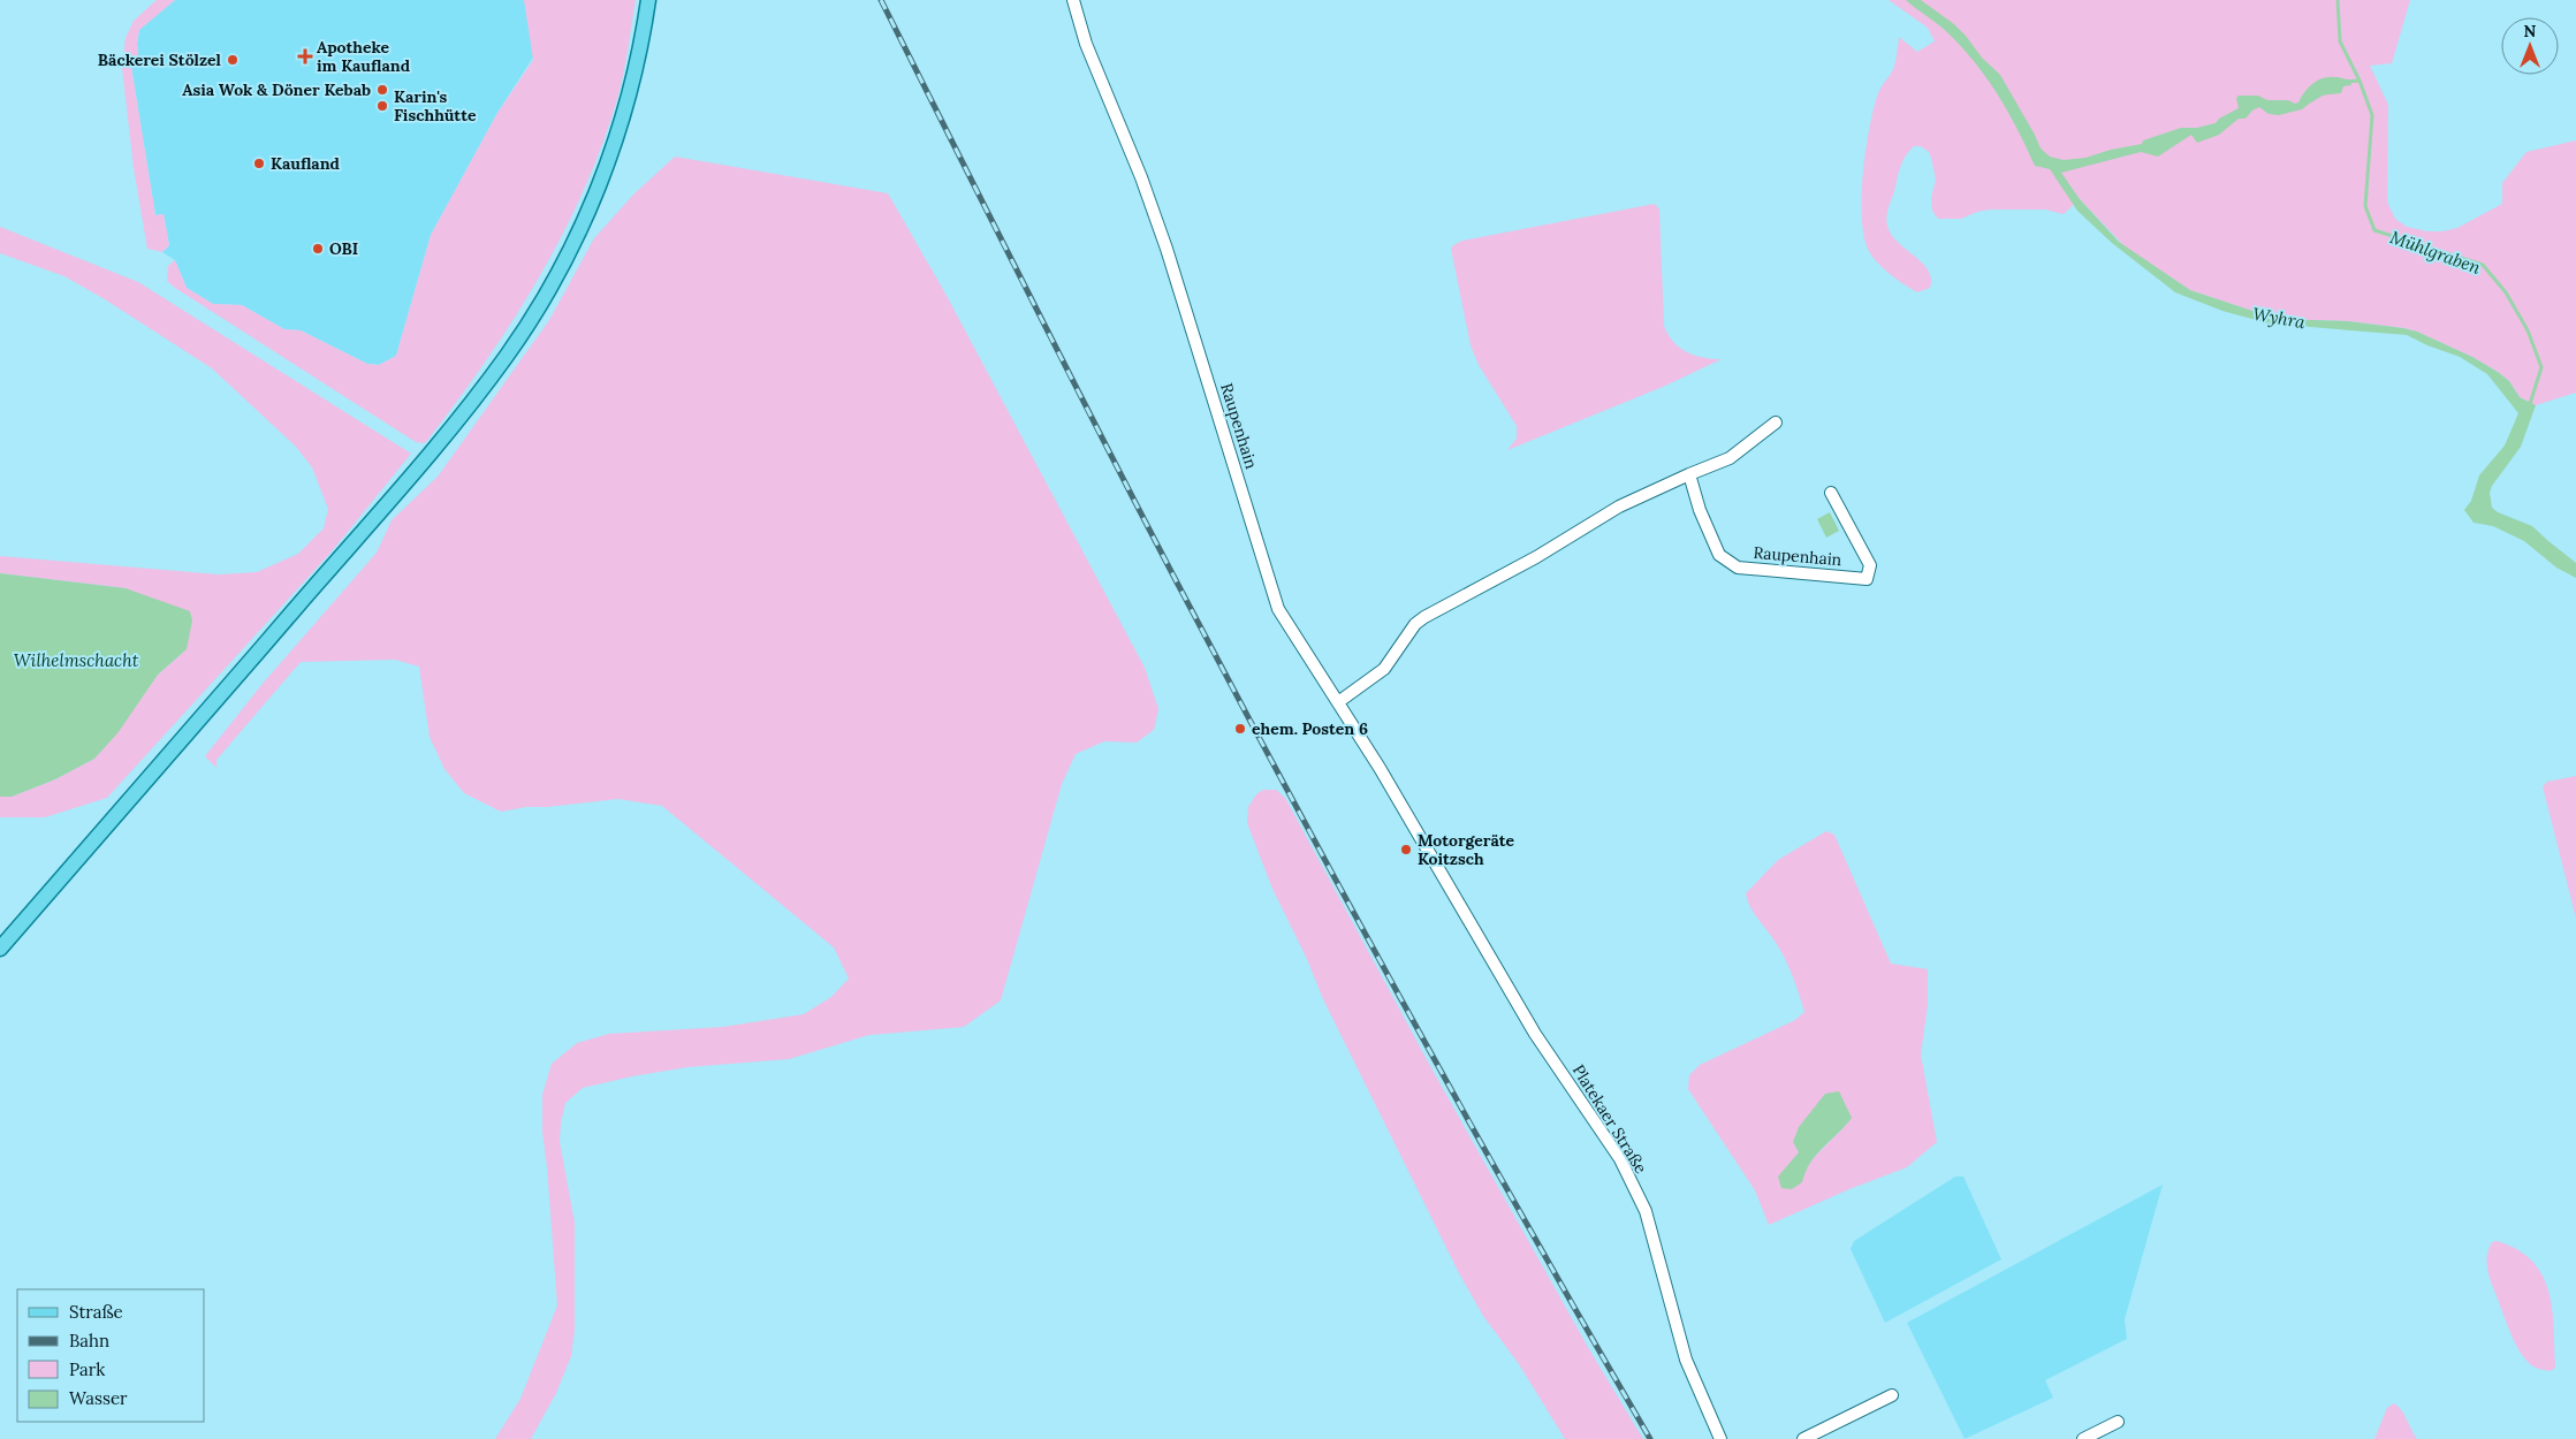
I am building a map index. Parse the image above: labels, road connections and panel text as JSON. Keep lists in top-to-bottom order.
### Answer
{
  "streets": {
    "street": ["Raupenhain", "Platekaer Straße"]
  },
  "crossings": [
    ["Raupenhain", "Platekaer Straße"]
  ],
  "water": ["Mühlgraben", "Wyhra", "Wilhelmschacht"],
  "places": {
    "health": ["Apotheke im Kaufland"],
    "other": [
      "Bäckerei Stölzel",
      "Asia Wok & Döner Kebab",
      "Karin's Fischhütte",
      "Kaufland",
      "OBI",
      "ehem. Posten 6",
      "Motorgeräte Koitzsch"
    ]
  },
  "legend": [
    "Straße",
    "Bahn",
    "Park",
    "Wasser"
  ],
  "north": "top"
}
